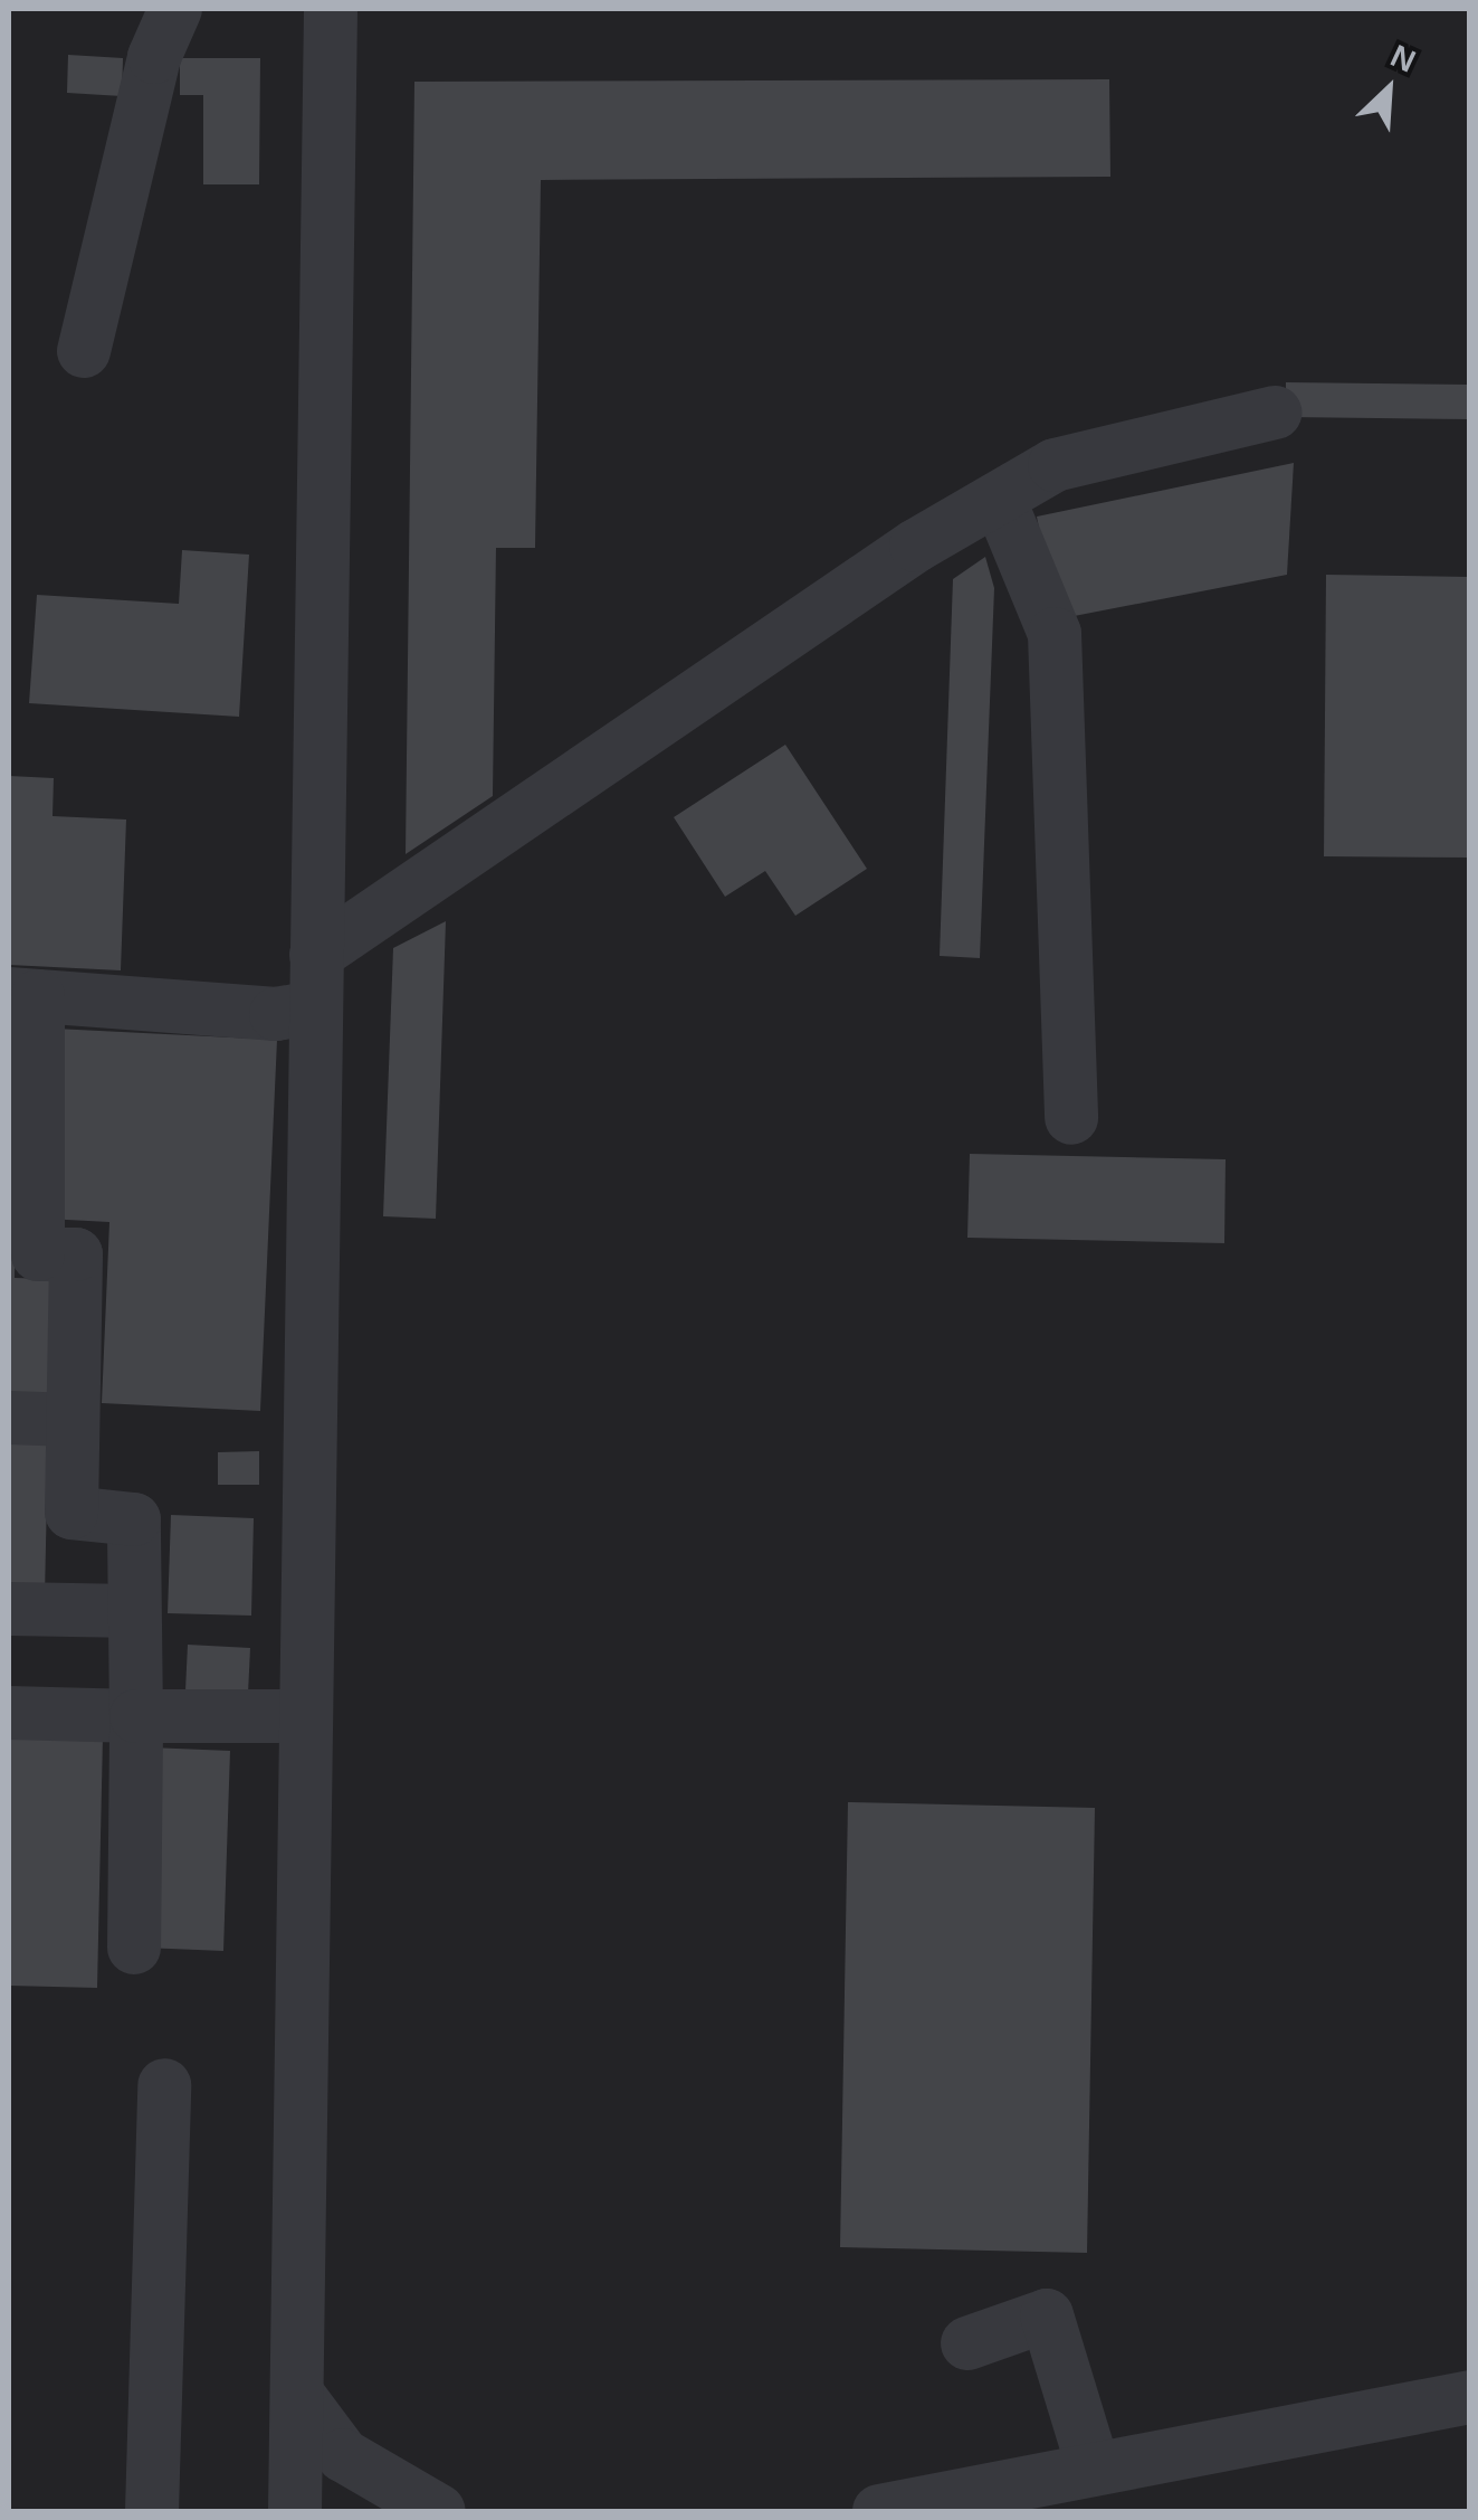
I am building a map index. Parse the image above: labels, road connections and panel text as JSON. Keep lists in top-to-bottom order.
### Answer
{
  "north": "top right"
}
